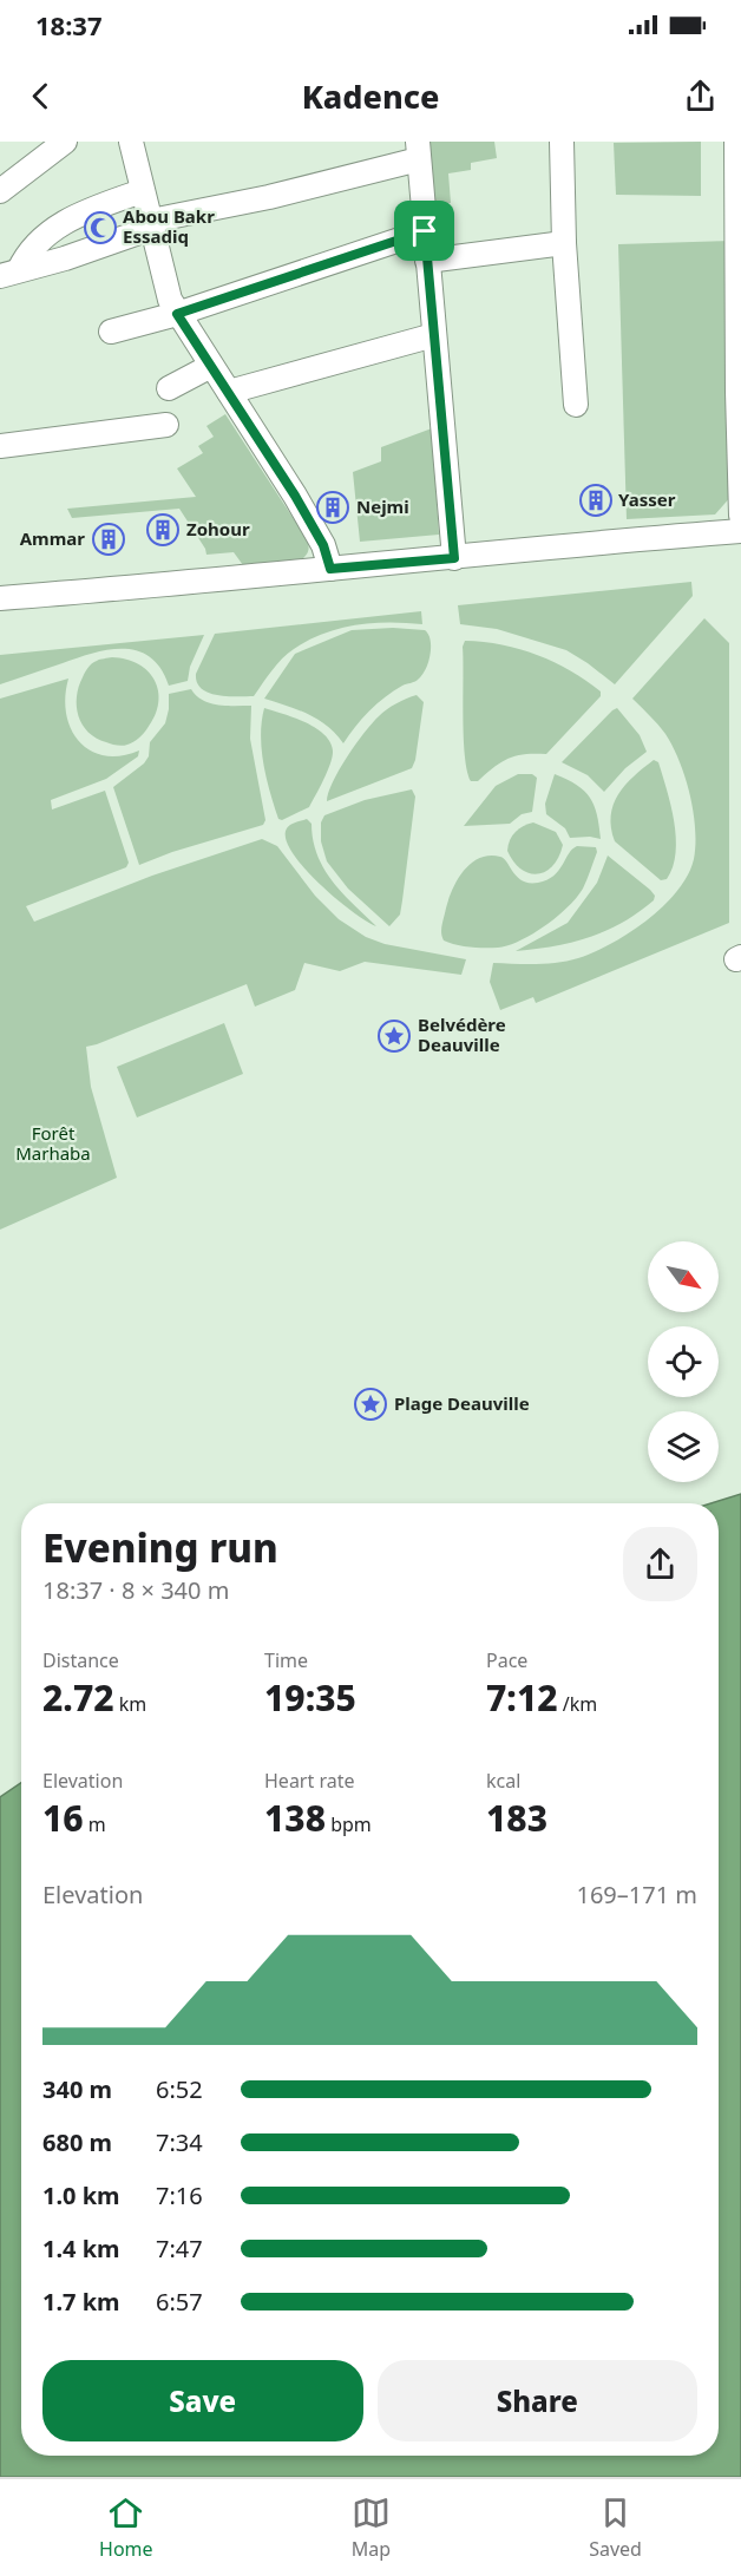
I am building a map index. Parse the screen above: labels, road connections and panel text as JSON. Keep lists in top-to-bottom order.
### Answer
{
  "parks": ["Forêt Marhaba"],
  "places": {
    "mosque": ["Abou Bakr Essadiq"],
    "building": [
      "Yasser",
      "Nejmi",
      "Zohour",
      "Ammar"
    ],
    "place": ["Belvédère Deauville", "Plage Deauville"]
  },
  "north": "bottom right",
  "page": {
    "status": "18:37",
    "header": "Kadence",
    "heading": ["Evening run", "18:37 · 8 × 340 m"],
    "stats": [
      ["Distance", "2.72 km"],
      ["Time", "19:35"],
      ["Pace", "7:12 /km"],
      ["Elevation", "16 m"],
      ["Heart rate", "138 bpm"],
      ["kcal", "183"]
    ],
    "chart": ["Elevation", "169–171 m"],
    "list": [
      {
        "name": "340 m",
        "note": "6:52"
      },
      {
        "name": "680 m",
        "note": "7:34"
      },
      {
        "name": "1.0 km",
        "note": "7:16"
      },
      {
        "name": "1.4 km",
        "note": "7:47"
      },
      {
        "name": "1.7 km",
        "note": "6:57"
      }
    ],
    "buttons": ["Save", "Share"],
    "tabs": ["Home", "Map", "Saved"]
  }
}
